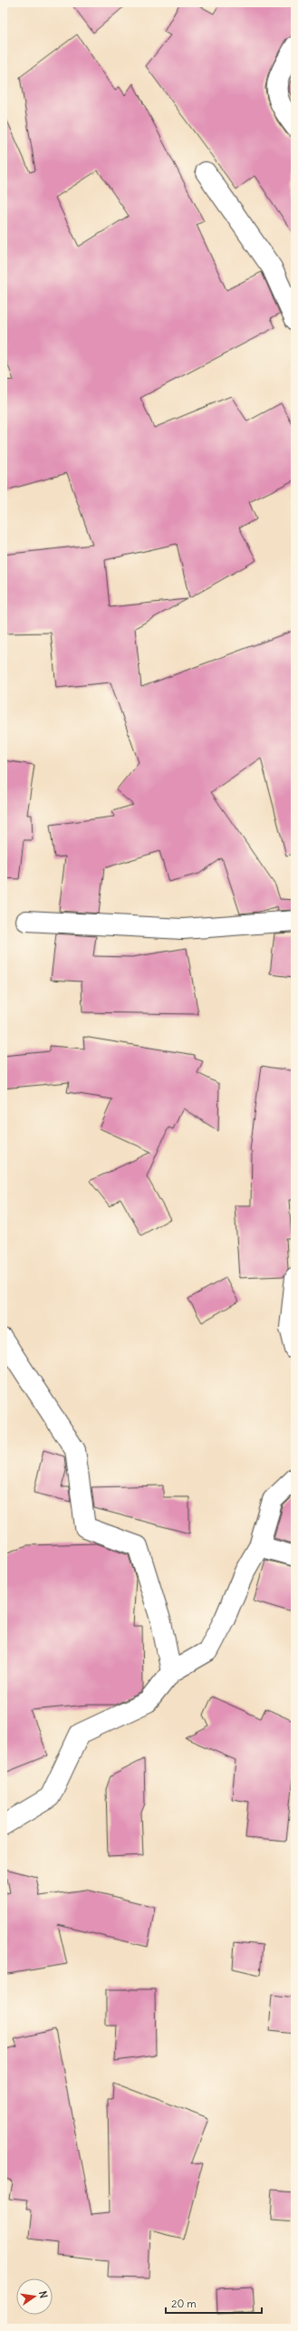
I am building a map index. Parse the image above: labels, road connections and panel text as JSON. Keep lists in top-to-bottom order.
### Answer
{
  "scale_bar": "20 m",
  "north": "right"
}
